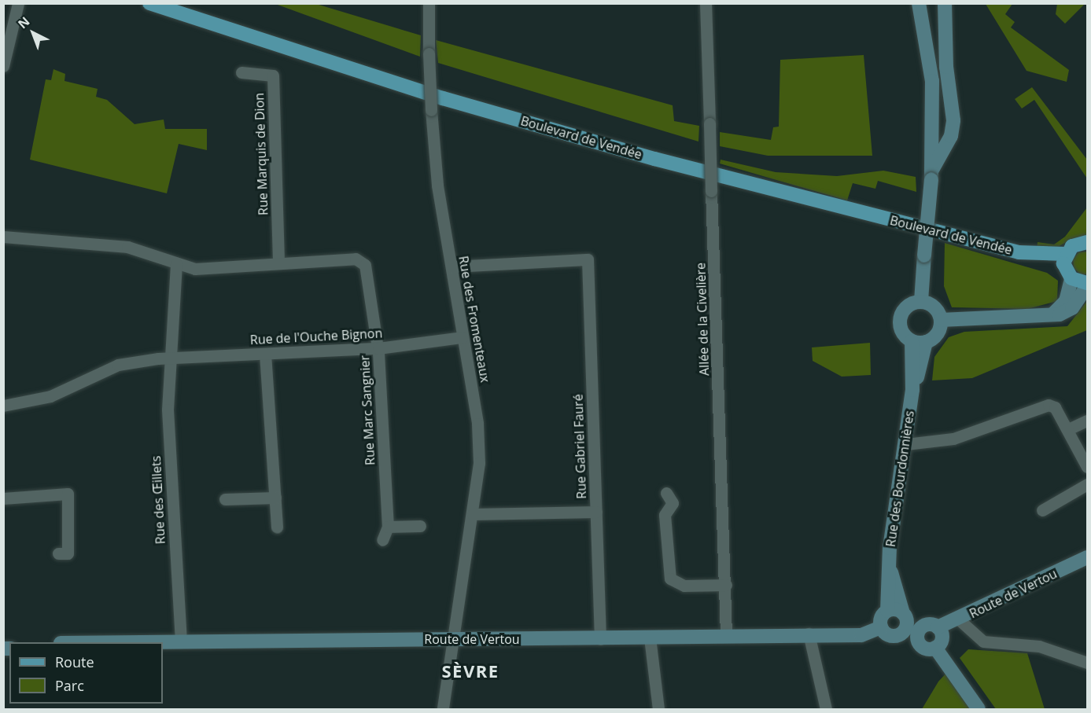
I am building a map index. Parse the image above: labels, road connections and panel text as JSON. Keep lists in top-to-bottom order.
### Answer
{
  "streets": {
    "main road": ["Boulevard de Vendée"],
    "street": [
      "Rue Marquis de Dion",
      "Rue des Fromenteaux",
      "Allée de la Civelière",
      "Rue de l'Ouche Bignon",
      "Rue Marc Sangnier",
      "Rue Gabriel Fauré",
      "Rue des Bourdonnières",
      "Rue des Œillets",
      "Route de Vertou"
    ]
  },
  "crossings": [
    ["Rue Marquis de Dion", "Rue Marc Sangnier"],
    ["Rue des Fromenteaux", "Rue de l'Ouche Bignon"],
    ["Rue des Fromenteaux", "Rue Gabriel Fauré"],
    ["Rue des Fromenteaux", "Route de Vertou"],
    ["Allée de la Civelière", "Route de Vertou"],
    ["Rue de l'Ouche Bignon", "Rue Marc Sangnier"],
    ["Rue de l'Ouche Bignon", "Rue des Œillets"],
    ["Rue Gabriel Fauré", "Route de Vertou"],
    ["Rue des Bourdonnières", "Route de Vertou"],
    ["Rue des Œillets", "Route de Vertou"]
  ],
  "districts": ["SÈVRE"],
  "legend": ["Route", "Parc"],
  "north": "top left"
}
